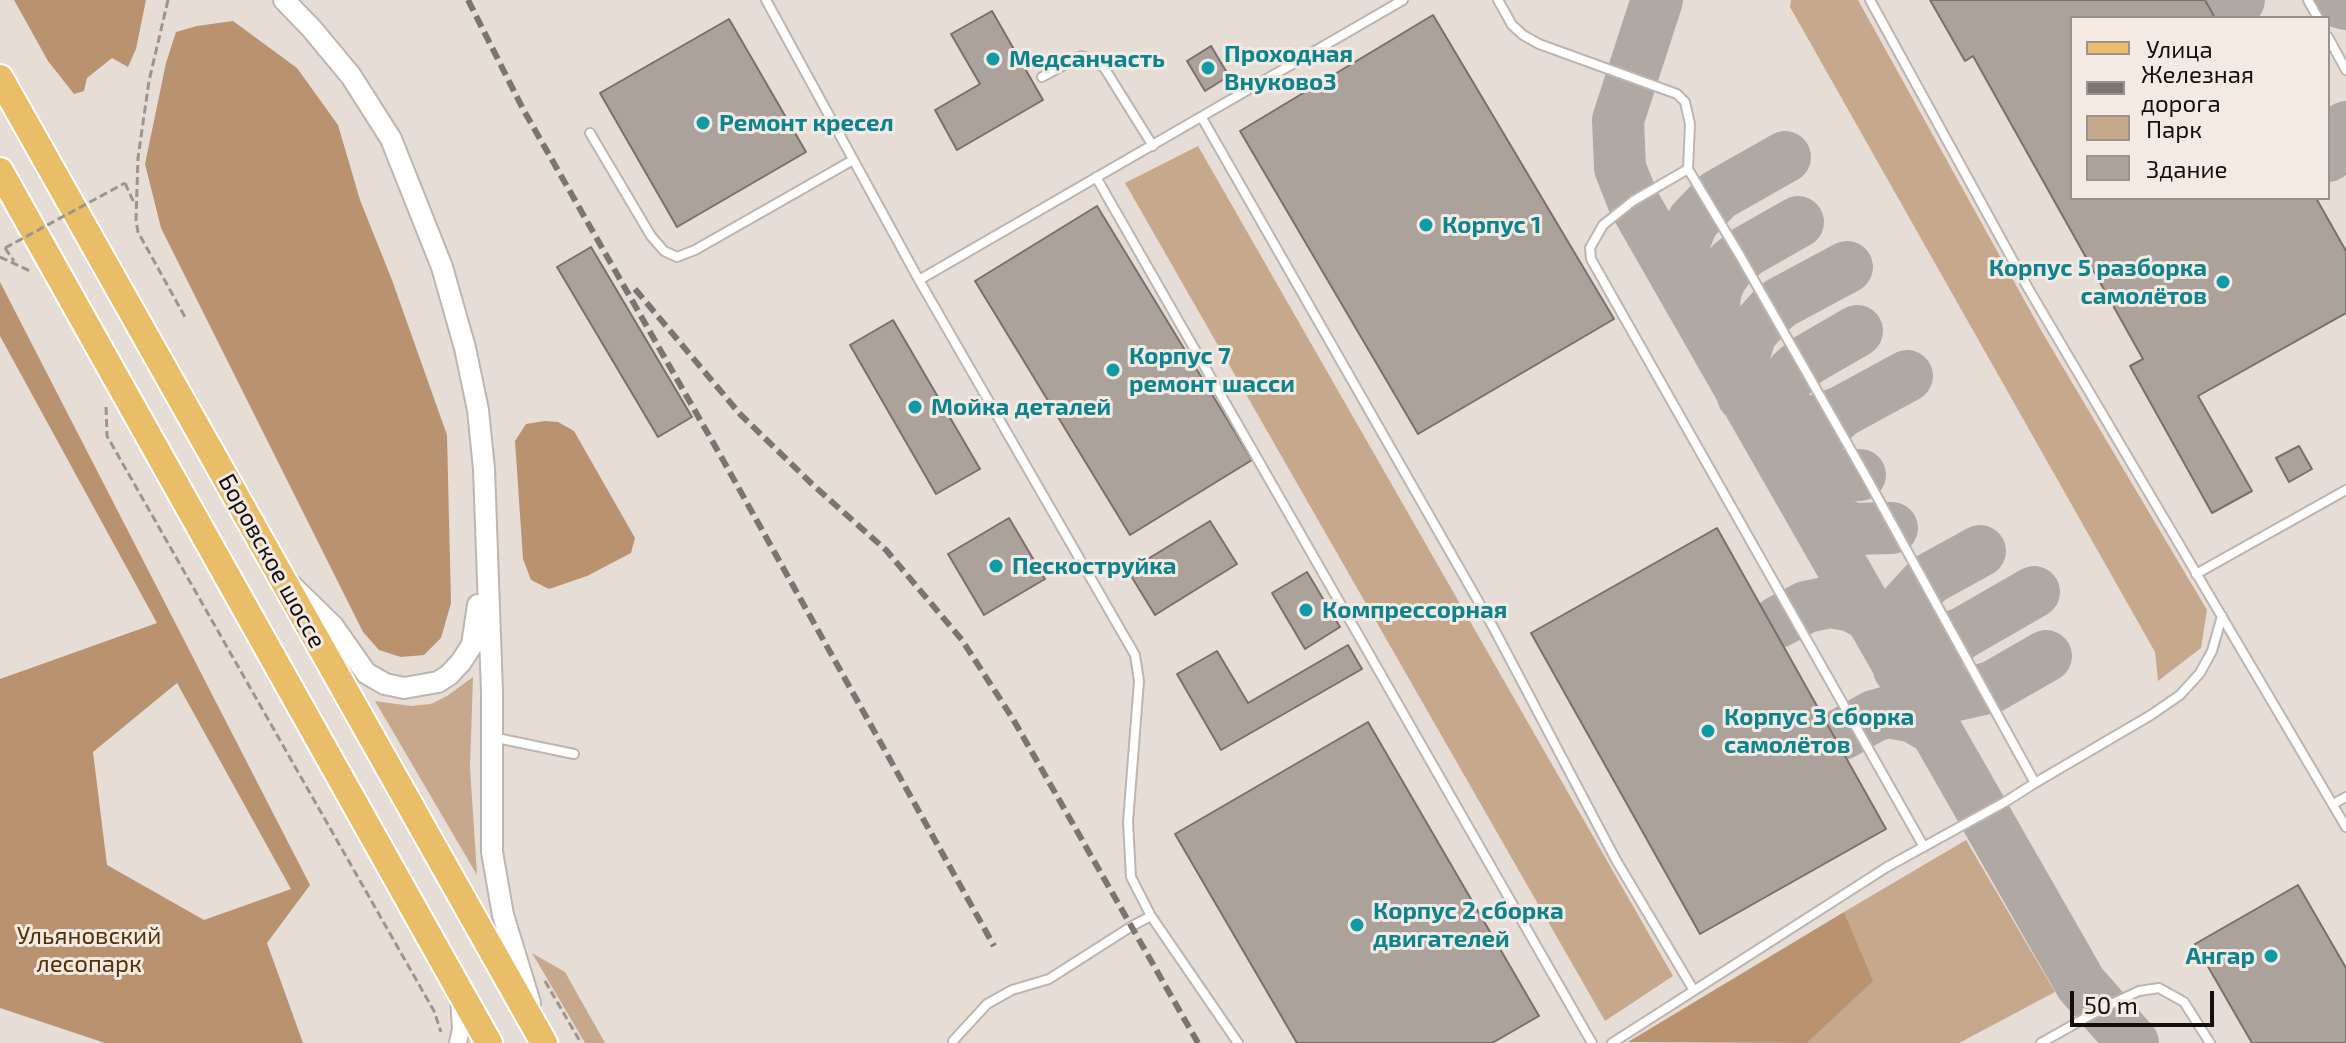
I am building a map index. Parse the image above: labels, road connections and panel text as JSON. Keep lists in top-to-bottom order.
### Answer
{
  "streets": {
    "main road": ["Боровское шоссе"]
  },
  "parks": ["Ульяновский лесопарк"],
  "places": [
    "Медсанчасть",
    "Проходная Внуково3",
    "Ремонт кресел",
    "Корпус 1",
    "Корпус 5 разборка самолётов",
    "Корпус 7 ремонт шасси",
    "Мойка деталей",
    "Пескоструйка",
    "Компрессорная",
    "Корпус 3 сборка самолётов",
    "Корпус 2 сборка двигателей",
    "Ангар"
  ],
  "legend": [
    "Улица",
    "Железная дорога",
    "Парк",
    "Здание"
  ],
  "scale_bar": "50 m"
}
